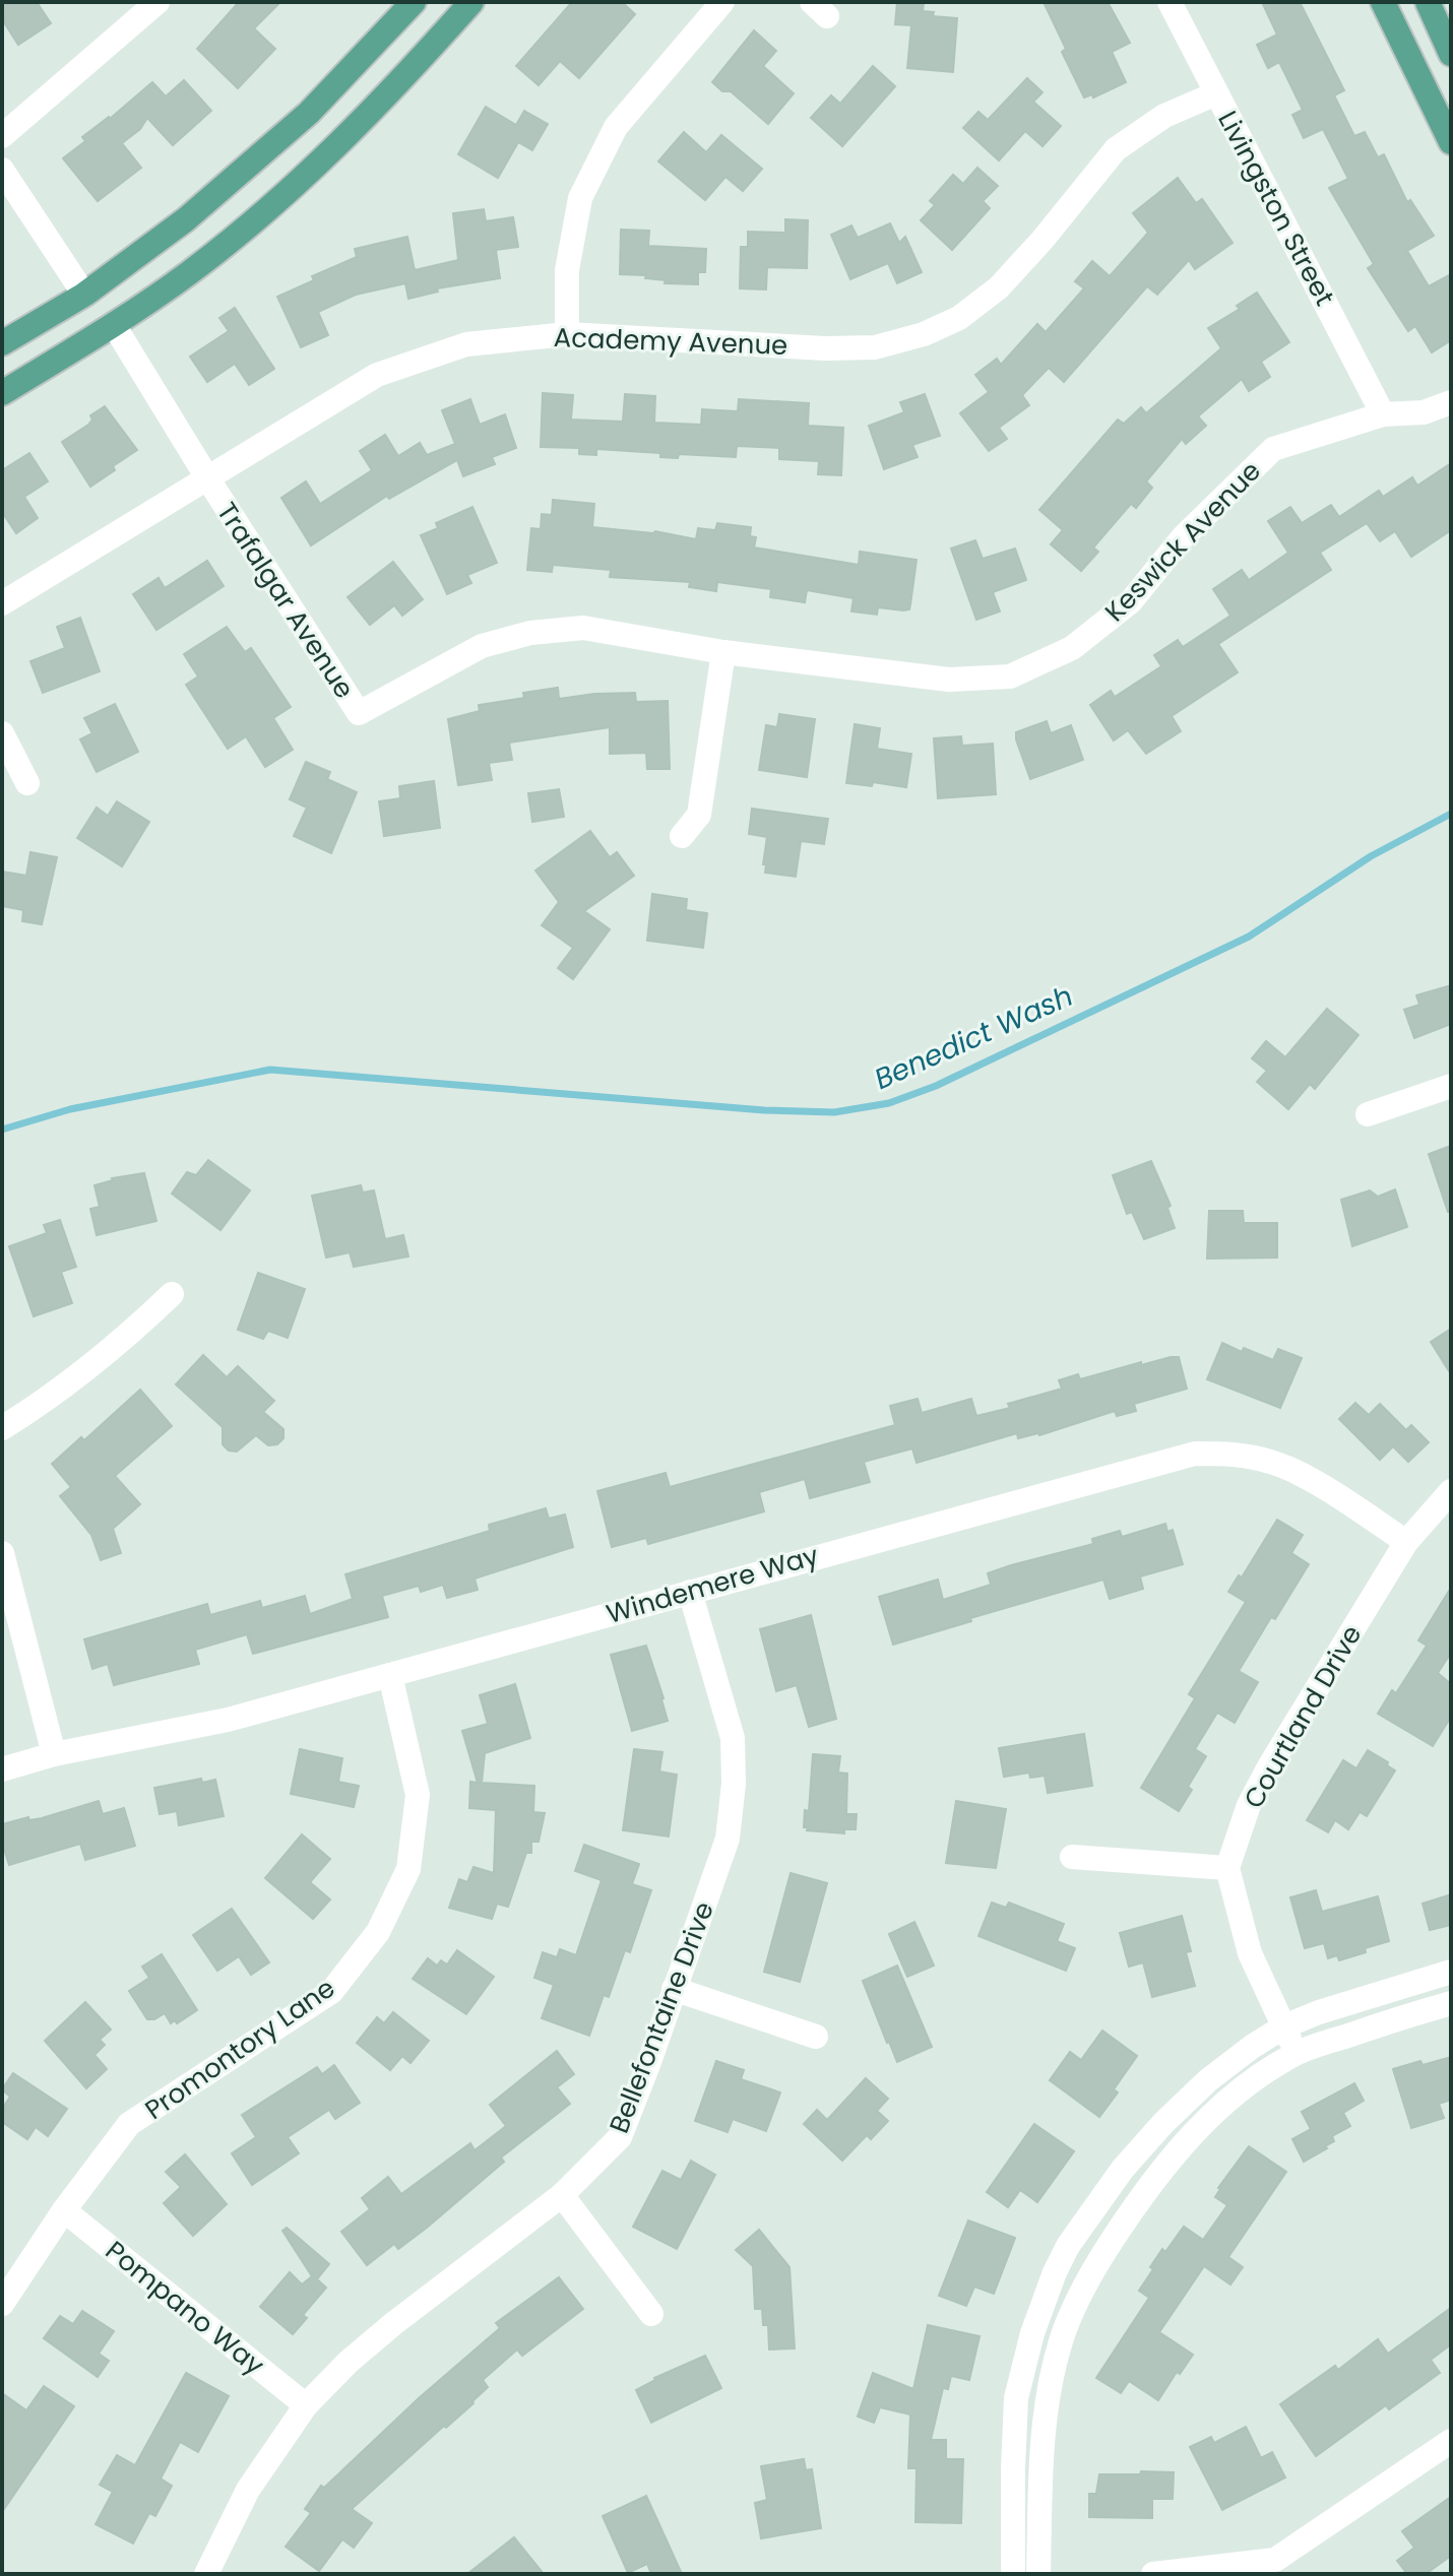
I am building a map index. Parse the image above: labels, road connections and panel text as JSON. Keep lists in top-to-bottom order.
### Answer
{
  "streets": {
    "street": [
      "Livingston Street",
      "Academy Avenue",
      "Keswick Avenue",
      "Trafalgar Avenue",
      "Windemere Way",
      "Courtland Drive",
      "Bellefontaine Drive",
      "Promontory Lane",
      "Pompano Way"
    ]
  },
  "crossings": [
    ["Livingston Street", "Academy Avenue"],
    ["Livingston Street", "Keswick Avenue"],
    ["Academy Avenue", "Trafalgar Avenue"],
    ["Keswick Avenue", "Trafalgar Avenue"],
    ["Windemere Way", "Courtland Drive"],
    ["Windemere Way", "Bellefontaine Drive"],
    ["Windemere Way", "Promontory Lane"],
    ["Bellefontaine Drive", "Pompano Way"],
    ["Promontory Lane", "Pompano Way"]
  ],
  "water": ["Benedict Wash"]
}
